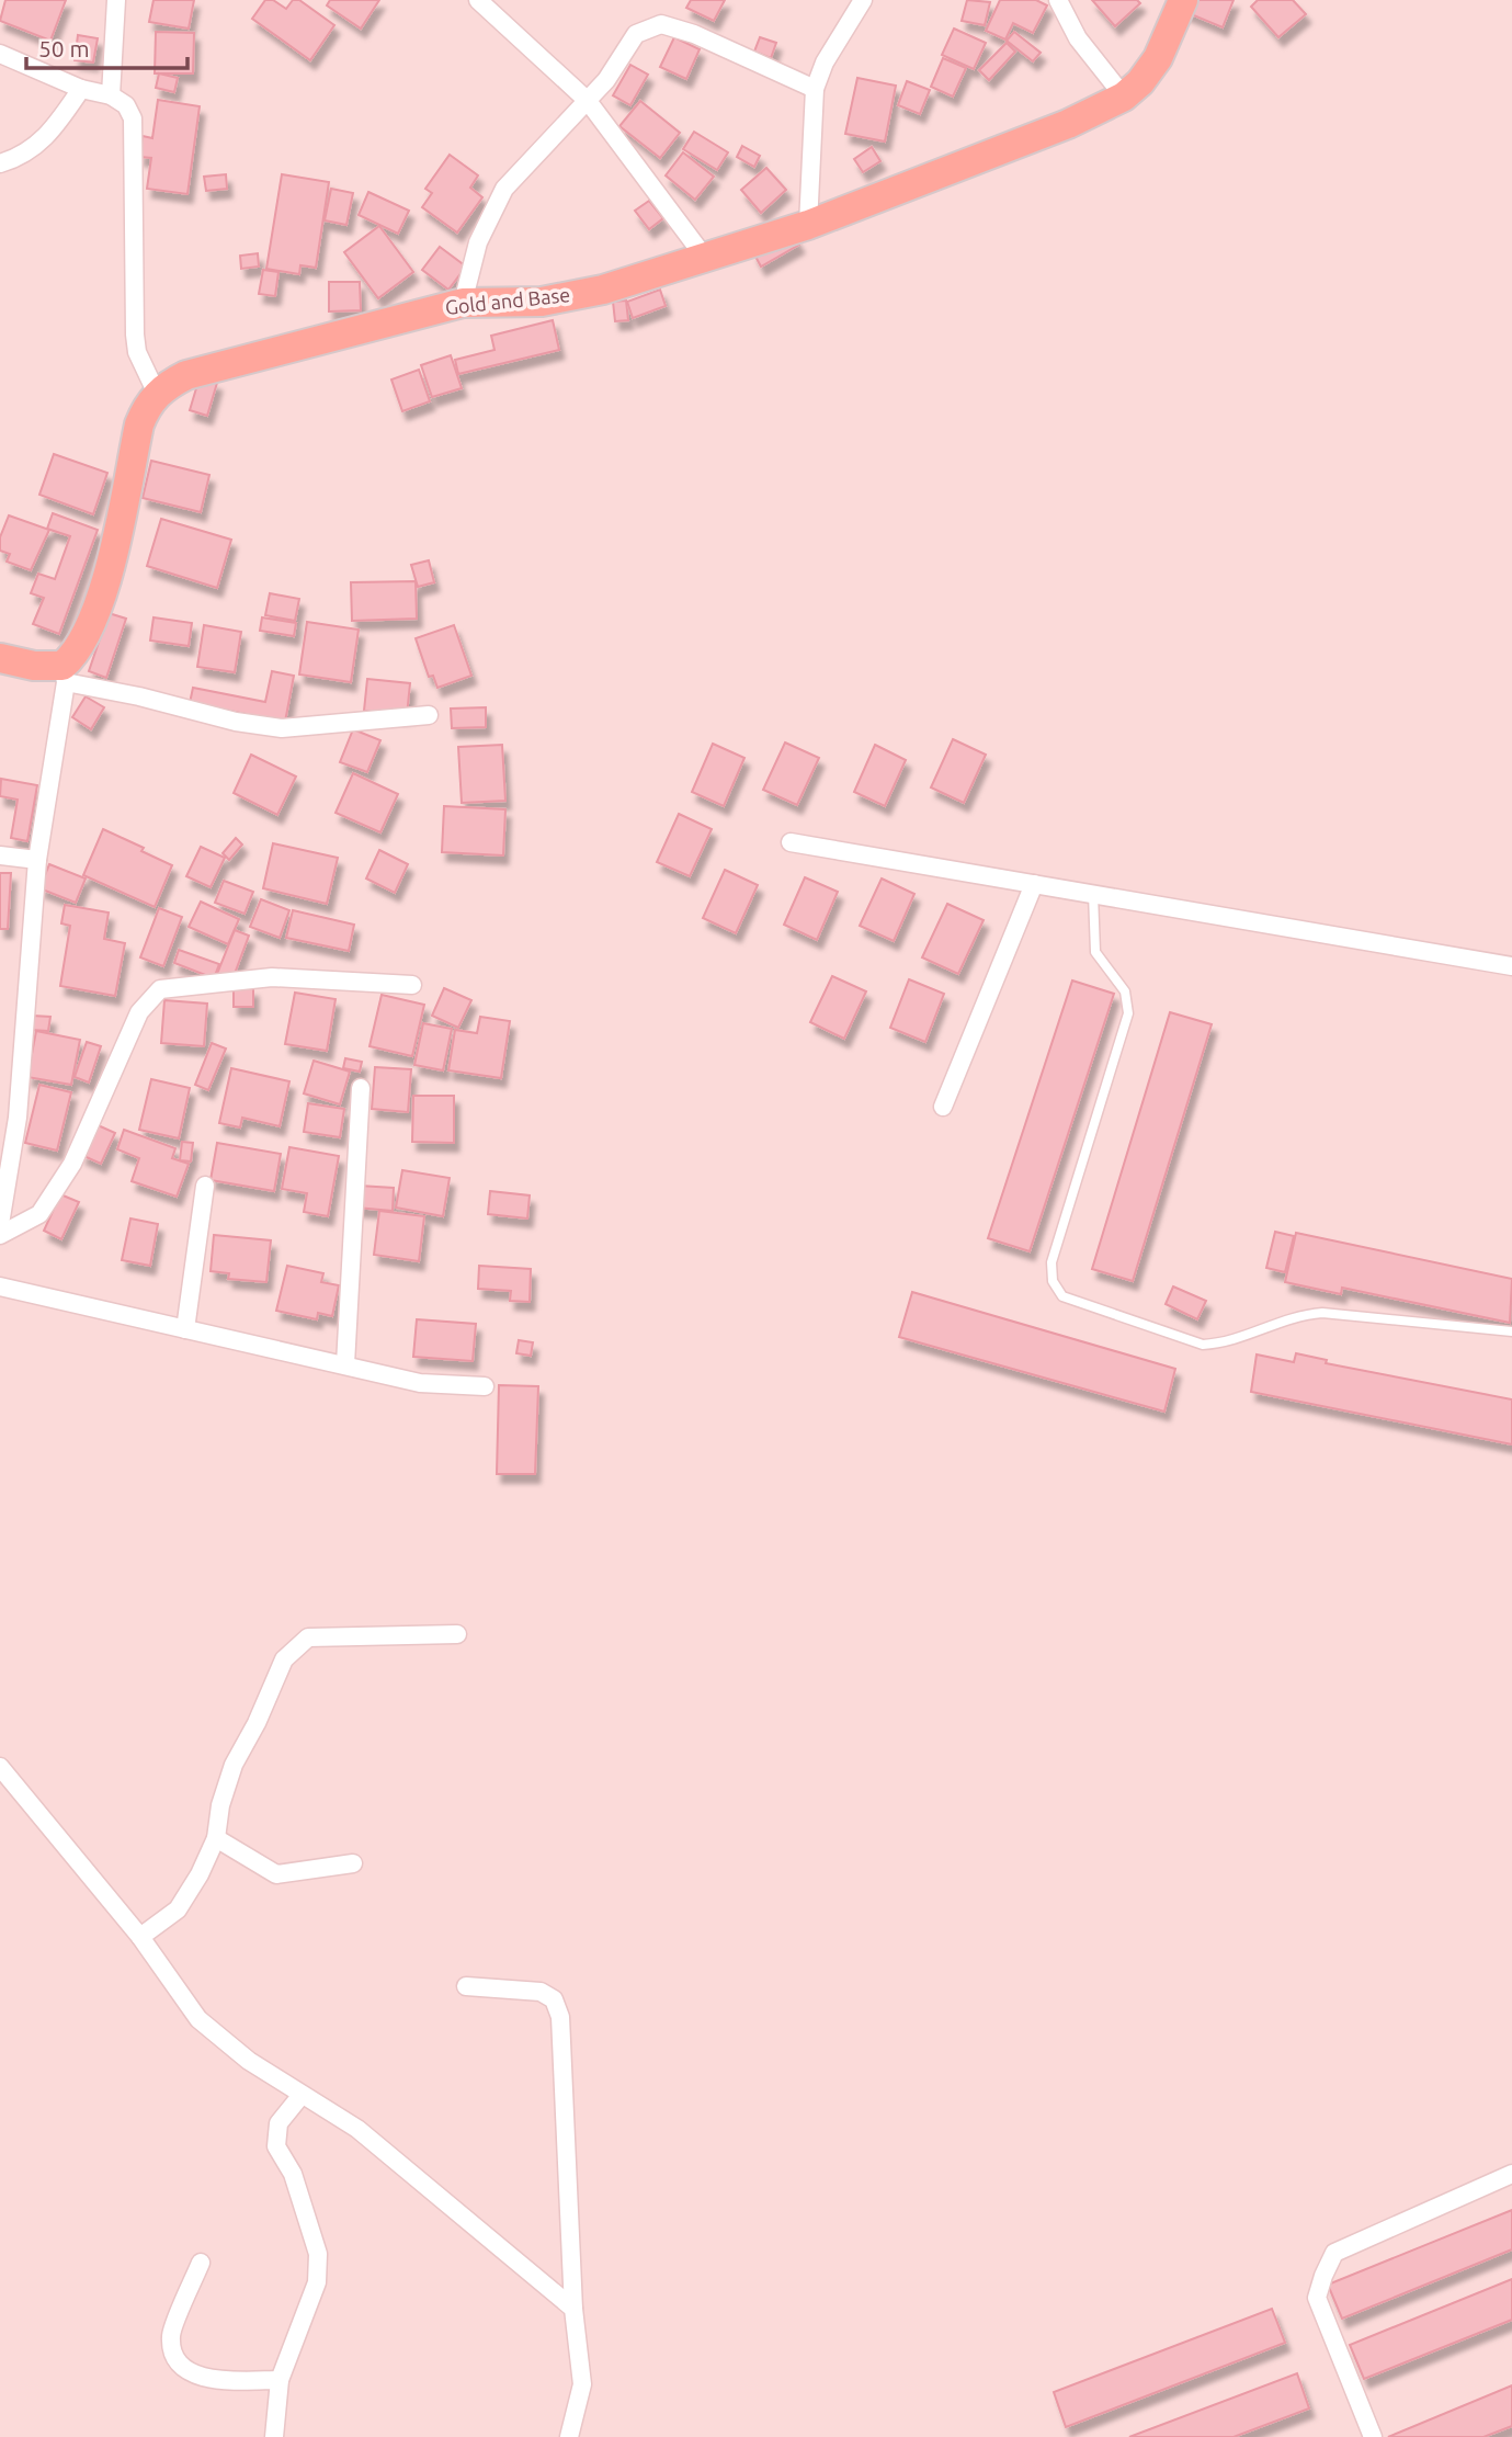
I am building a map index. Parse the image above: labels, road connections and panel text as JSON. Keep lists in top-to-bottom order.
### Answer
{
  "streets": {
    "main road": ["Gold and Base"]
  },
  "scale_bar": "50 m"
}
